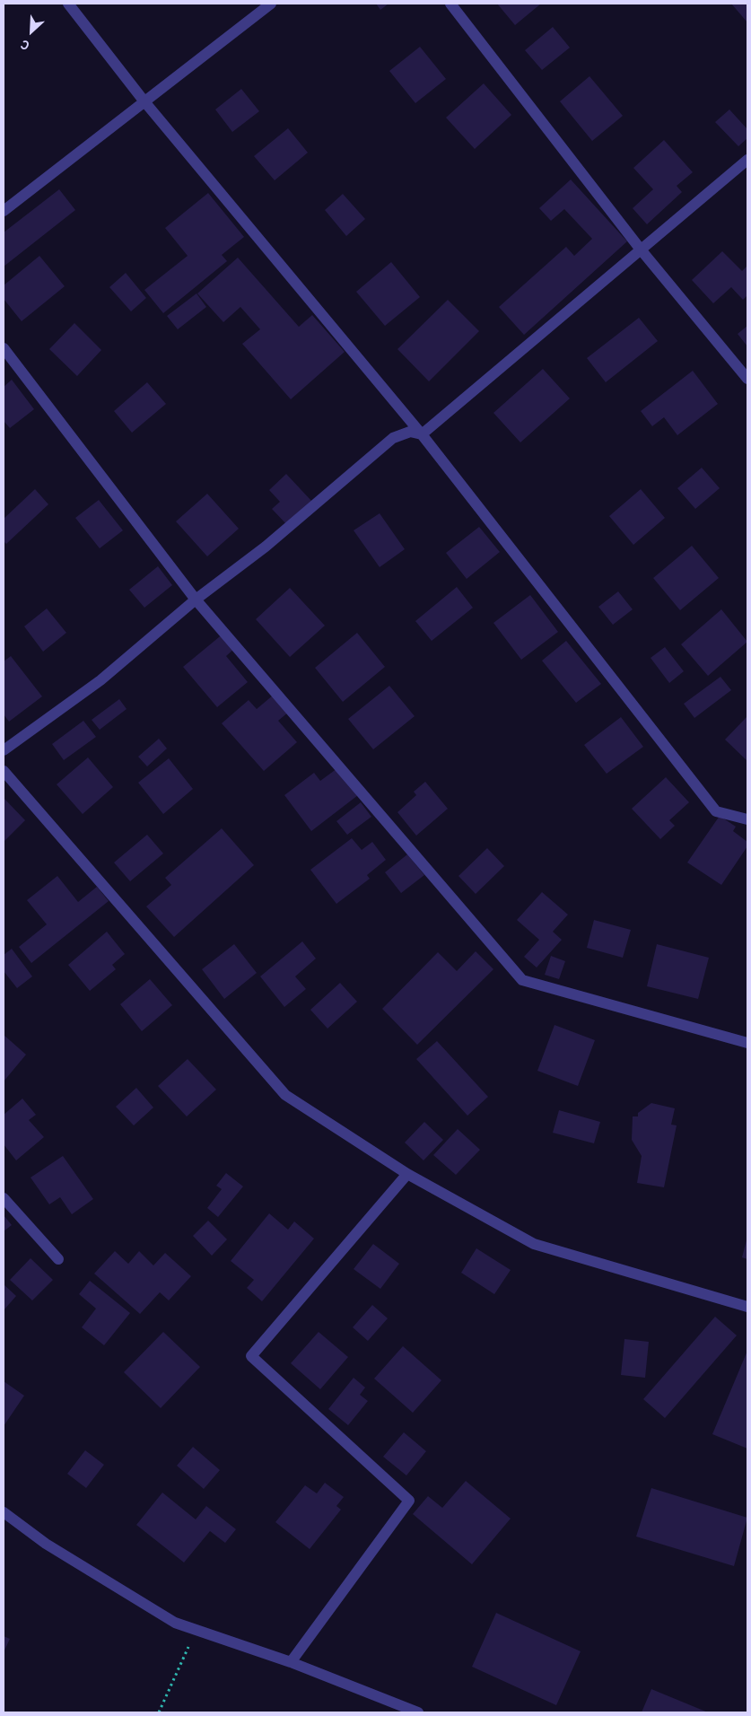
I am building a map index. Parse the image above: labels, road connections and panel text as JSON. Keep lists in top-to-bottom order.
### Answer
{
  "north": "bottom left"
}
